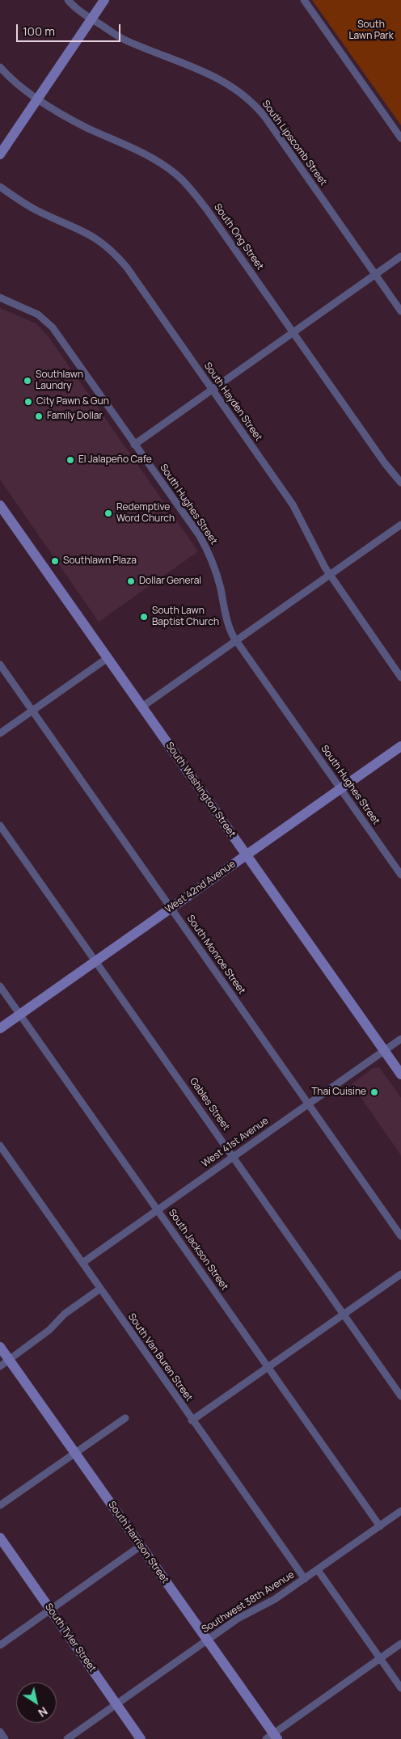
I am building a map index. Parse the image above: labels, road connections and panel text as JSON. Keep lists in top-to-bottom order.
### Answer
{
  "streets": {
    "main road": [
      "South Washington Street",
      "West 42nd Avenue",
      "South Harrison Street",
      "South Tyler Street"
    ],
    "street": [
      "South Lipscomb Street",
      "South Ong Street",
      "South Hayden Street",
      "South Hughes Street",
      "South Monroe Street",
      "Gables Street",
      "West 41st Avenue",
      "South Jackson Street",
      "South Van Buren Street",
      "Southwest 38th Avenue"
    ]
  },
  "crossings": [
    ["South Hughes Street", "West 42nd Avenue"],
    ["South Washington Street", "West 42nd Avenue"],
    ["South Washington Street", "West 41st Avenue"],
    ["West 42nd Avenue", "South Monroe Street"],
    ["West 42nd Avenue", "Gables Street"],
    ["West 42nd Avenue", "South Jackson Street"],
    ["South Monroe Street", "West 41st Avenue"],
    ["Gables Street", "West 41st Avenue"],
    ["West 41st Avenue", "South Jackson Street"],
    ["West 41st Avenue", "South Van Buren Street"],
    ["South Jackson Street", "Southwest 38th Avenue"],
    ["South Van Buren Street", "Southwest 38th Avenue"],
    ["South Harrison Street", "Southwest 38th Avenue"],
    ["Southwest 38th Avenue", "South Tyler Street"]
  ],
  "parks": ["South Lawn Park"],
  "places": [
    "Southlawn Laundry",
    "City Pawn & Gun",
    "Family Dollar",
    "El Jalapeño Cafe",
    "Redemptive Word Church",
    "Southlawn Plaza",
    "Dollar General",
    "South Lawn Baptist Church",
    "Thai Cuisine"
  ],
  "scale_bar": "100 m",
  "north": "bottom right"
}
